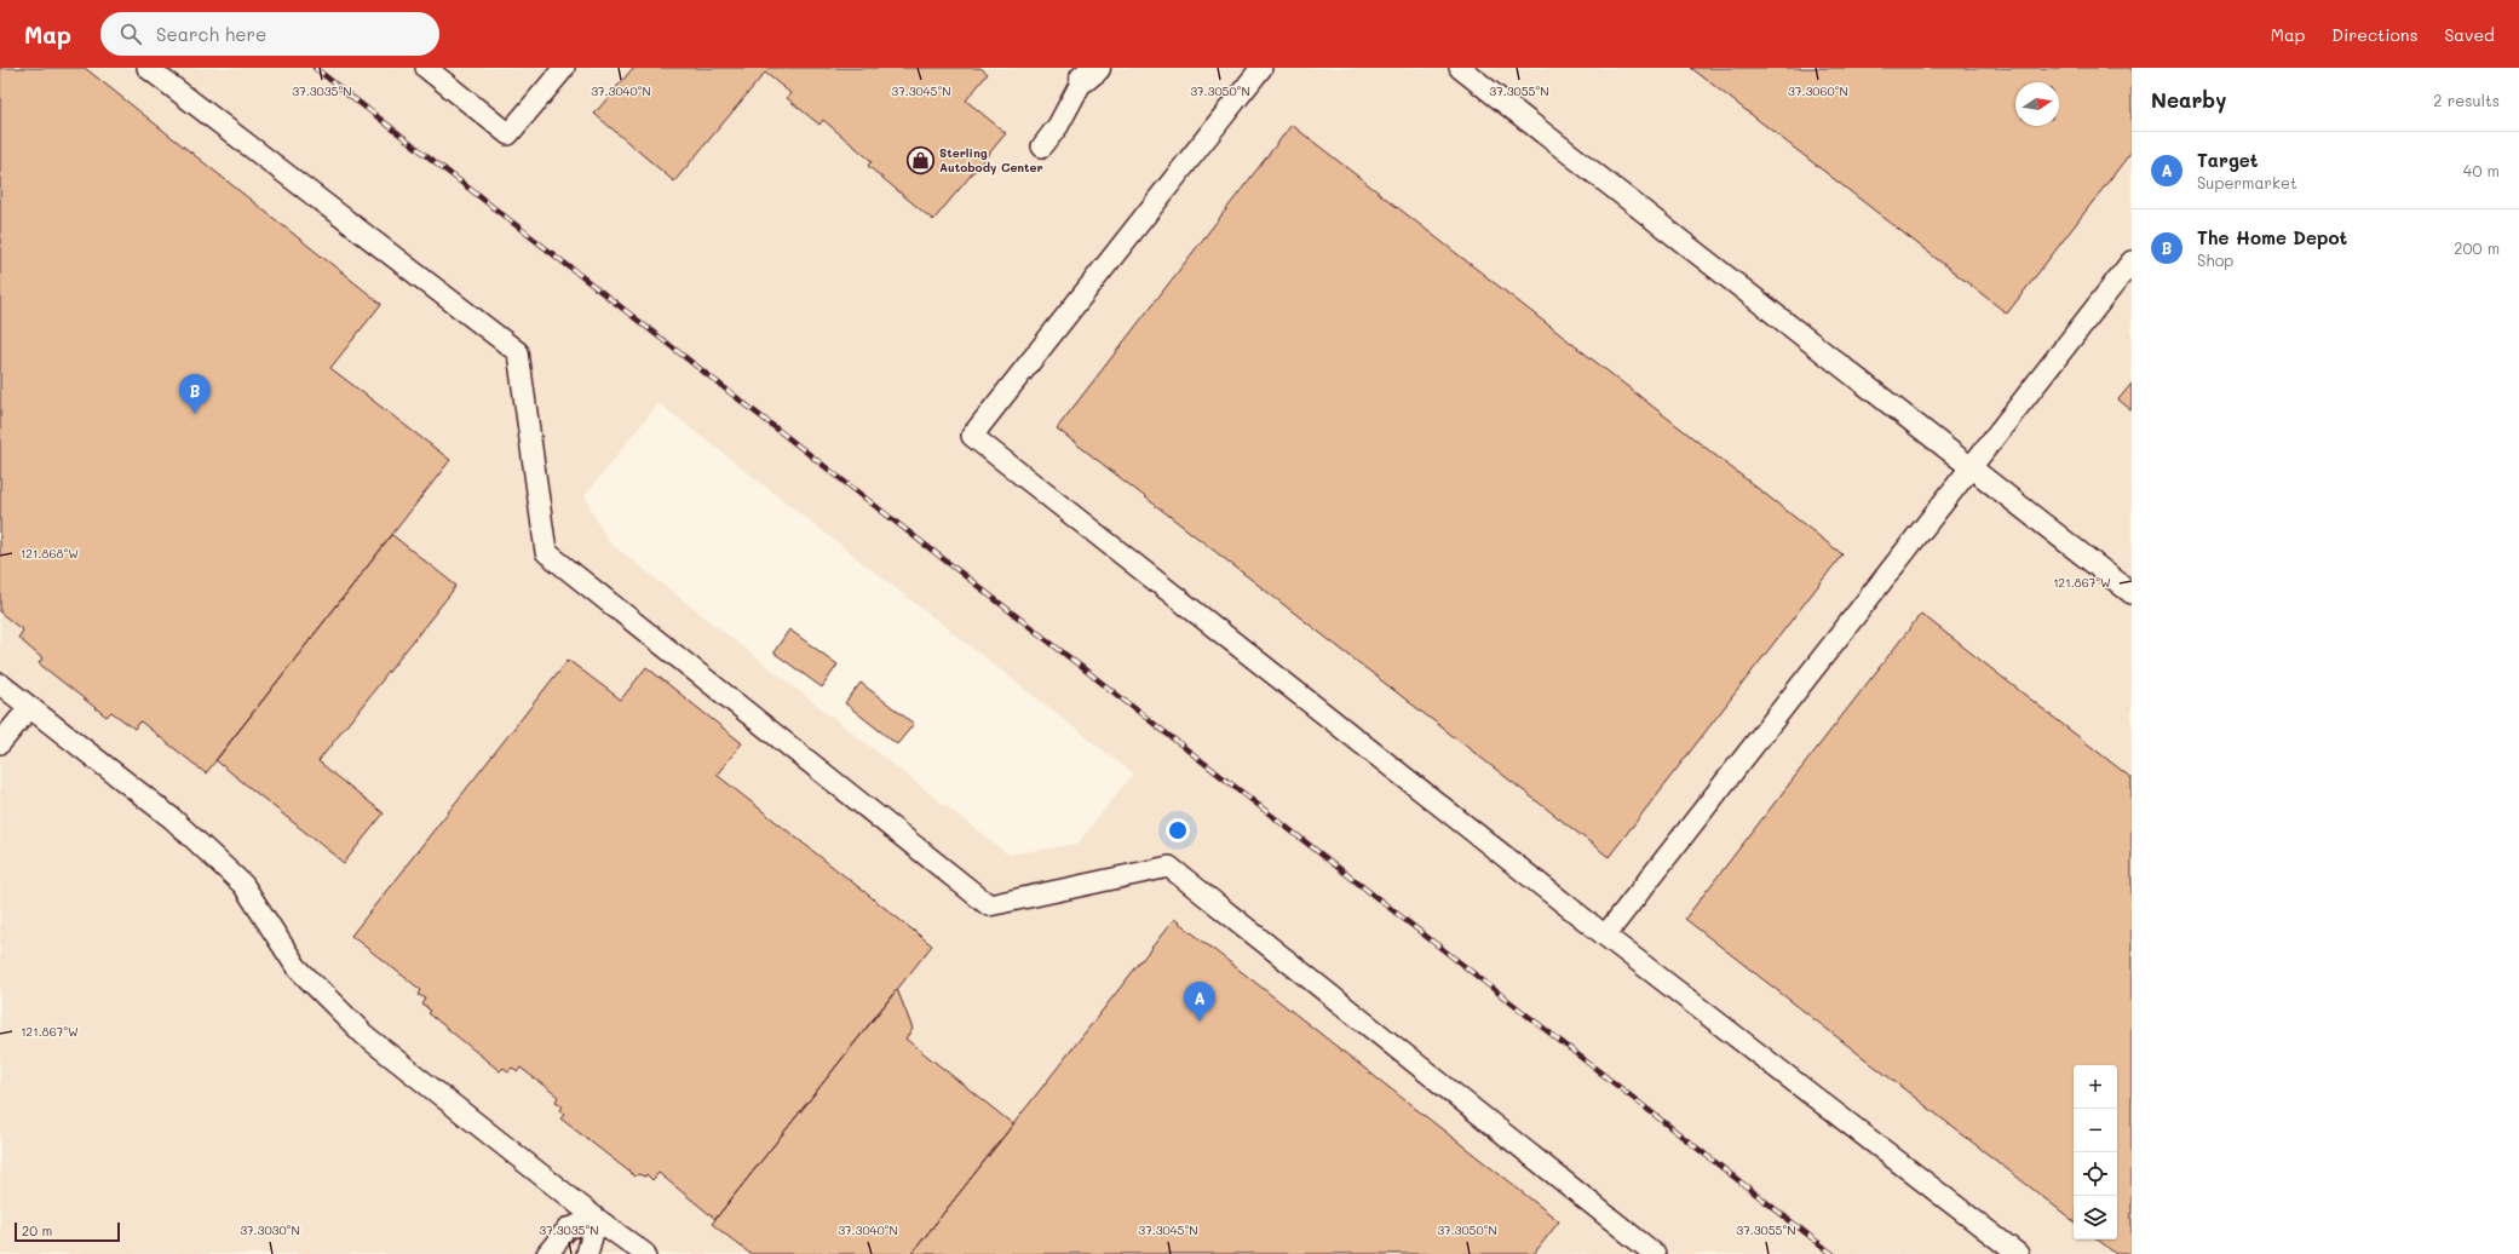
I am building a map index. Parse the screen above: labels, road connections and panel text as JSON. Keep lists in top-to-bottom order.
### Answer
{
  "places": {
    "shop": ["Sterling Autobody Center"]
  },
  "scale_bar": "20 m",
  "north": "right",
  "page": {
    "header": "Map",
    "search": "Search here",
    "nav": ["Map", "Directions", "Saved"],
    "heading": ["Nearby", "2 results"],
    "list": [
      {
        "mark": "A",
        "name": "Target",
        "note": "Supermarket",
        "value": "40 m"
      },
      {
        "mark": "B",
        "name": "The Home Depot",
        "note": "Shop",
        "value": "200 m"
      }
    ],
    "pins": ["B", "A"],
    "map_buttons": ["+", "−"],
    "scale": "20 m"
  },
  "coordinates": [
    "37.3035°N",
    "37.3040°N",
    "37.3045°N",
    "37.3050°N",
    "37.3055°N",
    "37.3060°N",
    "121.868°W",
    "121.867°W",
    "37.3030°N"
  ]
}
